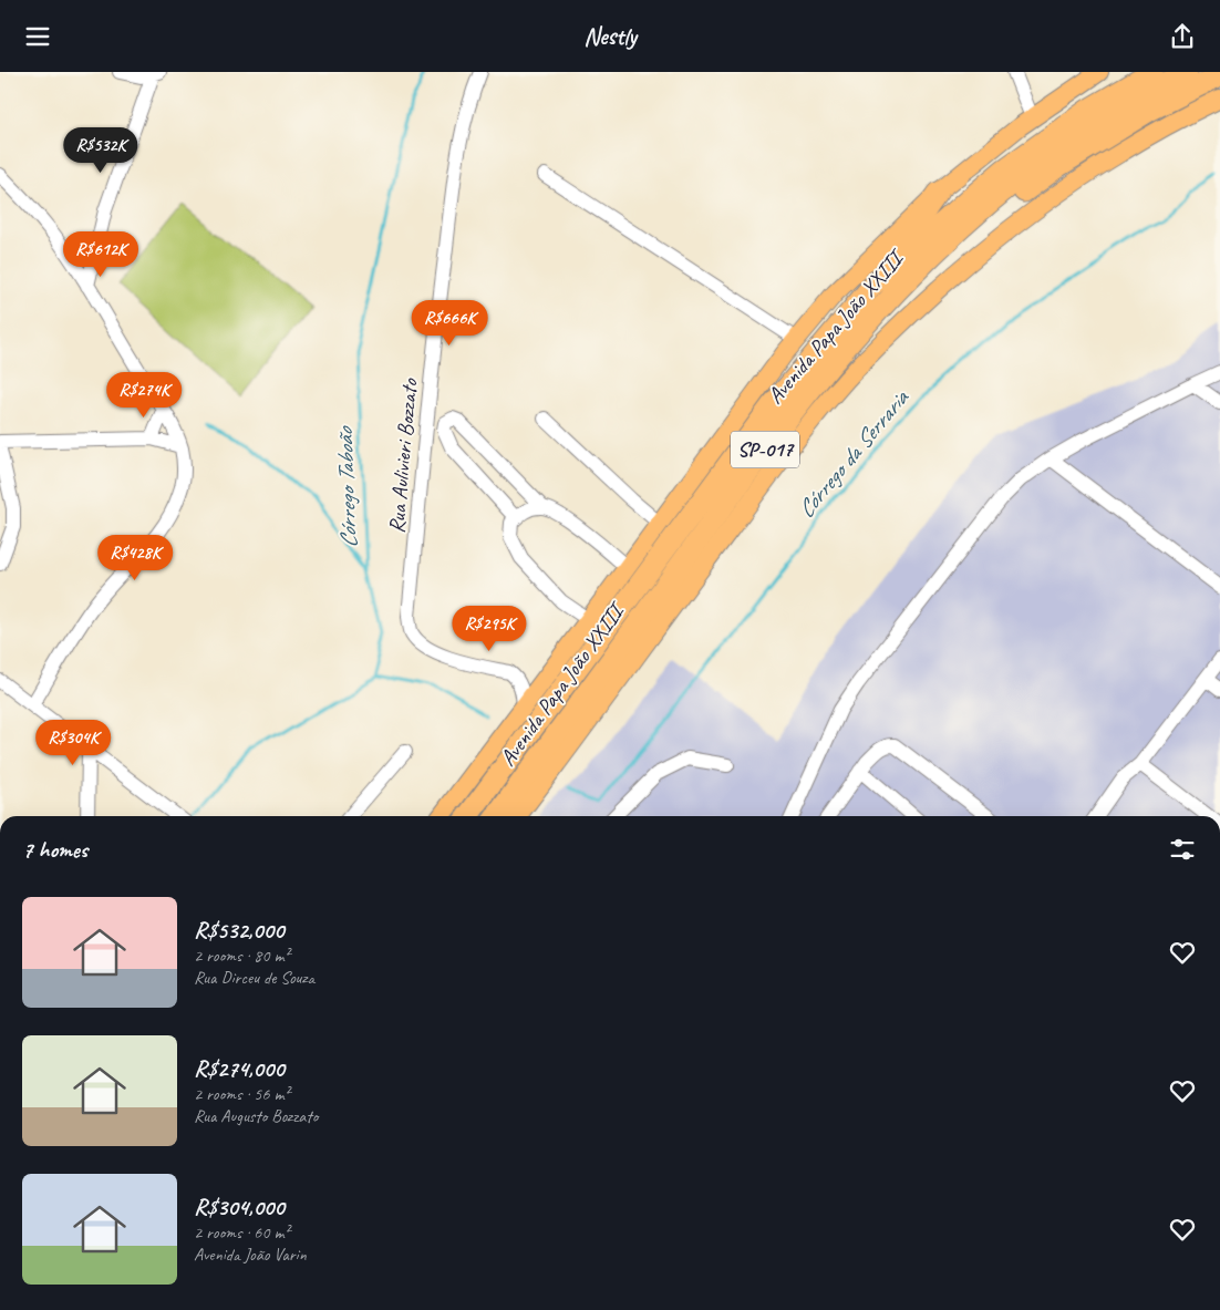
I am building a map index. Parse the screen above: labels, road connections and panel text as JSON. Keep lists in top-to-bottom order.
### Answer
{
  "streets": {
    "highway": ["Avenida Papa João XXIII", "SP-017"],
    "street": ["Rua Aulivieri Bozzato"]
  },
  "crossings": [
    ["Avenida Papa João XXIII", "Rua Aulivieri Bozzato"]
  ],
  "water": ["Córrego da Serraria", "Córrego Taboão"],
  "page": {
    "header": "Nestly",
    "price": [
      "R$532K",
      "R$612K",
      "R$666K",
      "R$274K",
      "R$428K",
      "R$295K",
      "R$304K"
    ],
    "heading": "7 homes",
    "list": [
      {
        "name": "R$532,000",
        "note": "2 rooms · 80 m² · Rua Dirceu de Souza"
      },
      {
        "name": "R$274,000",
        "note": "2 rooms · 56 m² · Rua Augusto Bozzato"
      },
      {
        "name": "R$304,000",
        "note": "2 rooms · 60 m² · Avenida João Varin"
      }
    ]
  }
}
